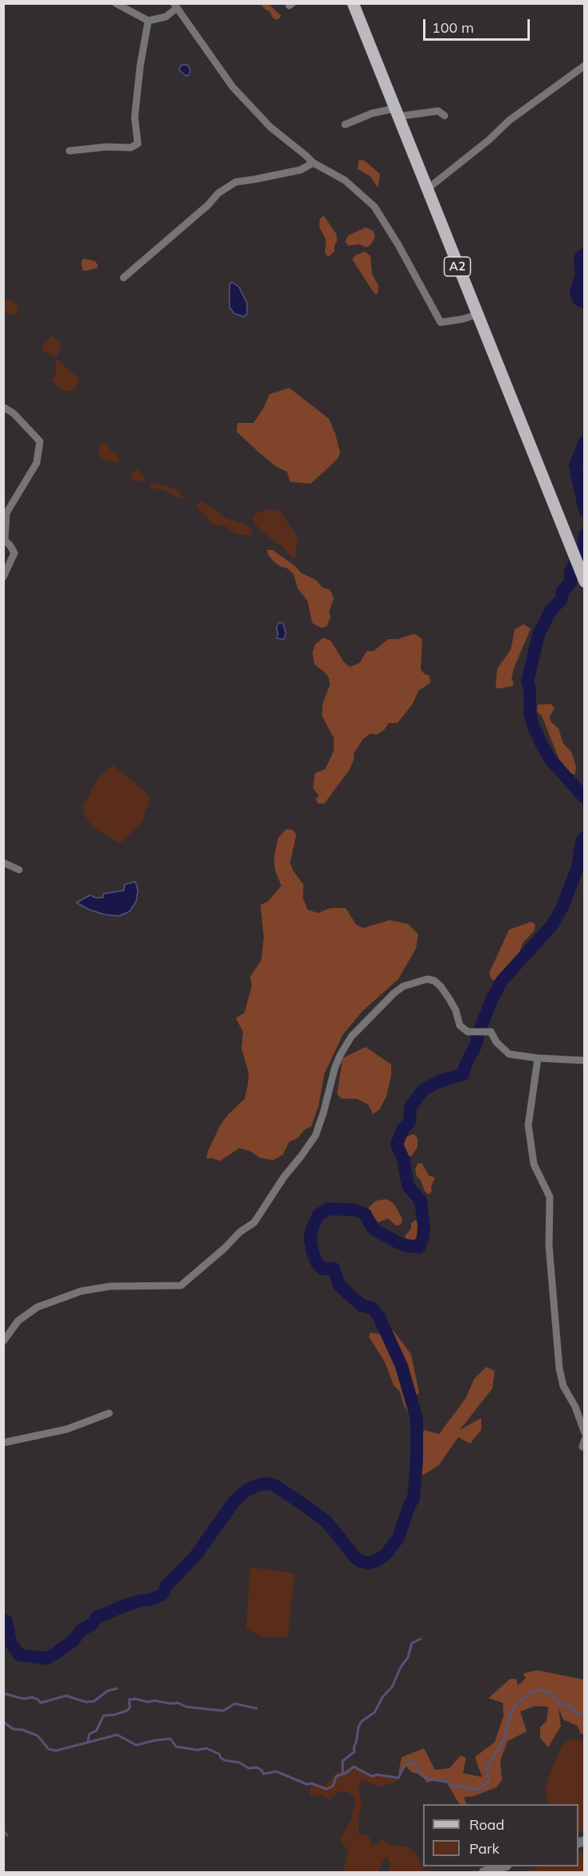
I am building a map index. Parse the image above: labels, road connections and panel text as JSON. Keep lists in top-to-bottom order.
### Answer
{
  "streets": {
    "main road": ["A2"]
  },
  "legend": ["Road", "Park"],
  "scale_bar": "100 m"
}
